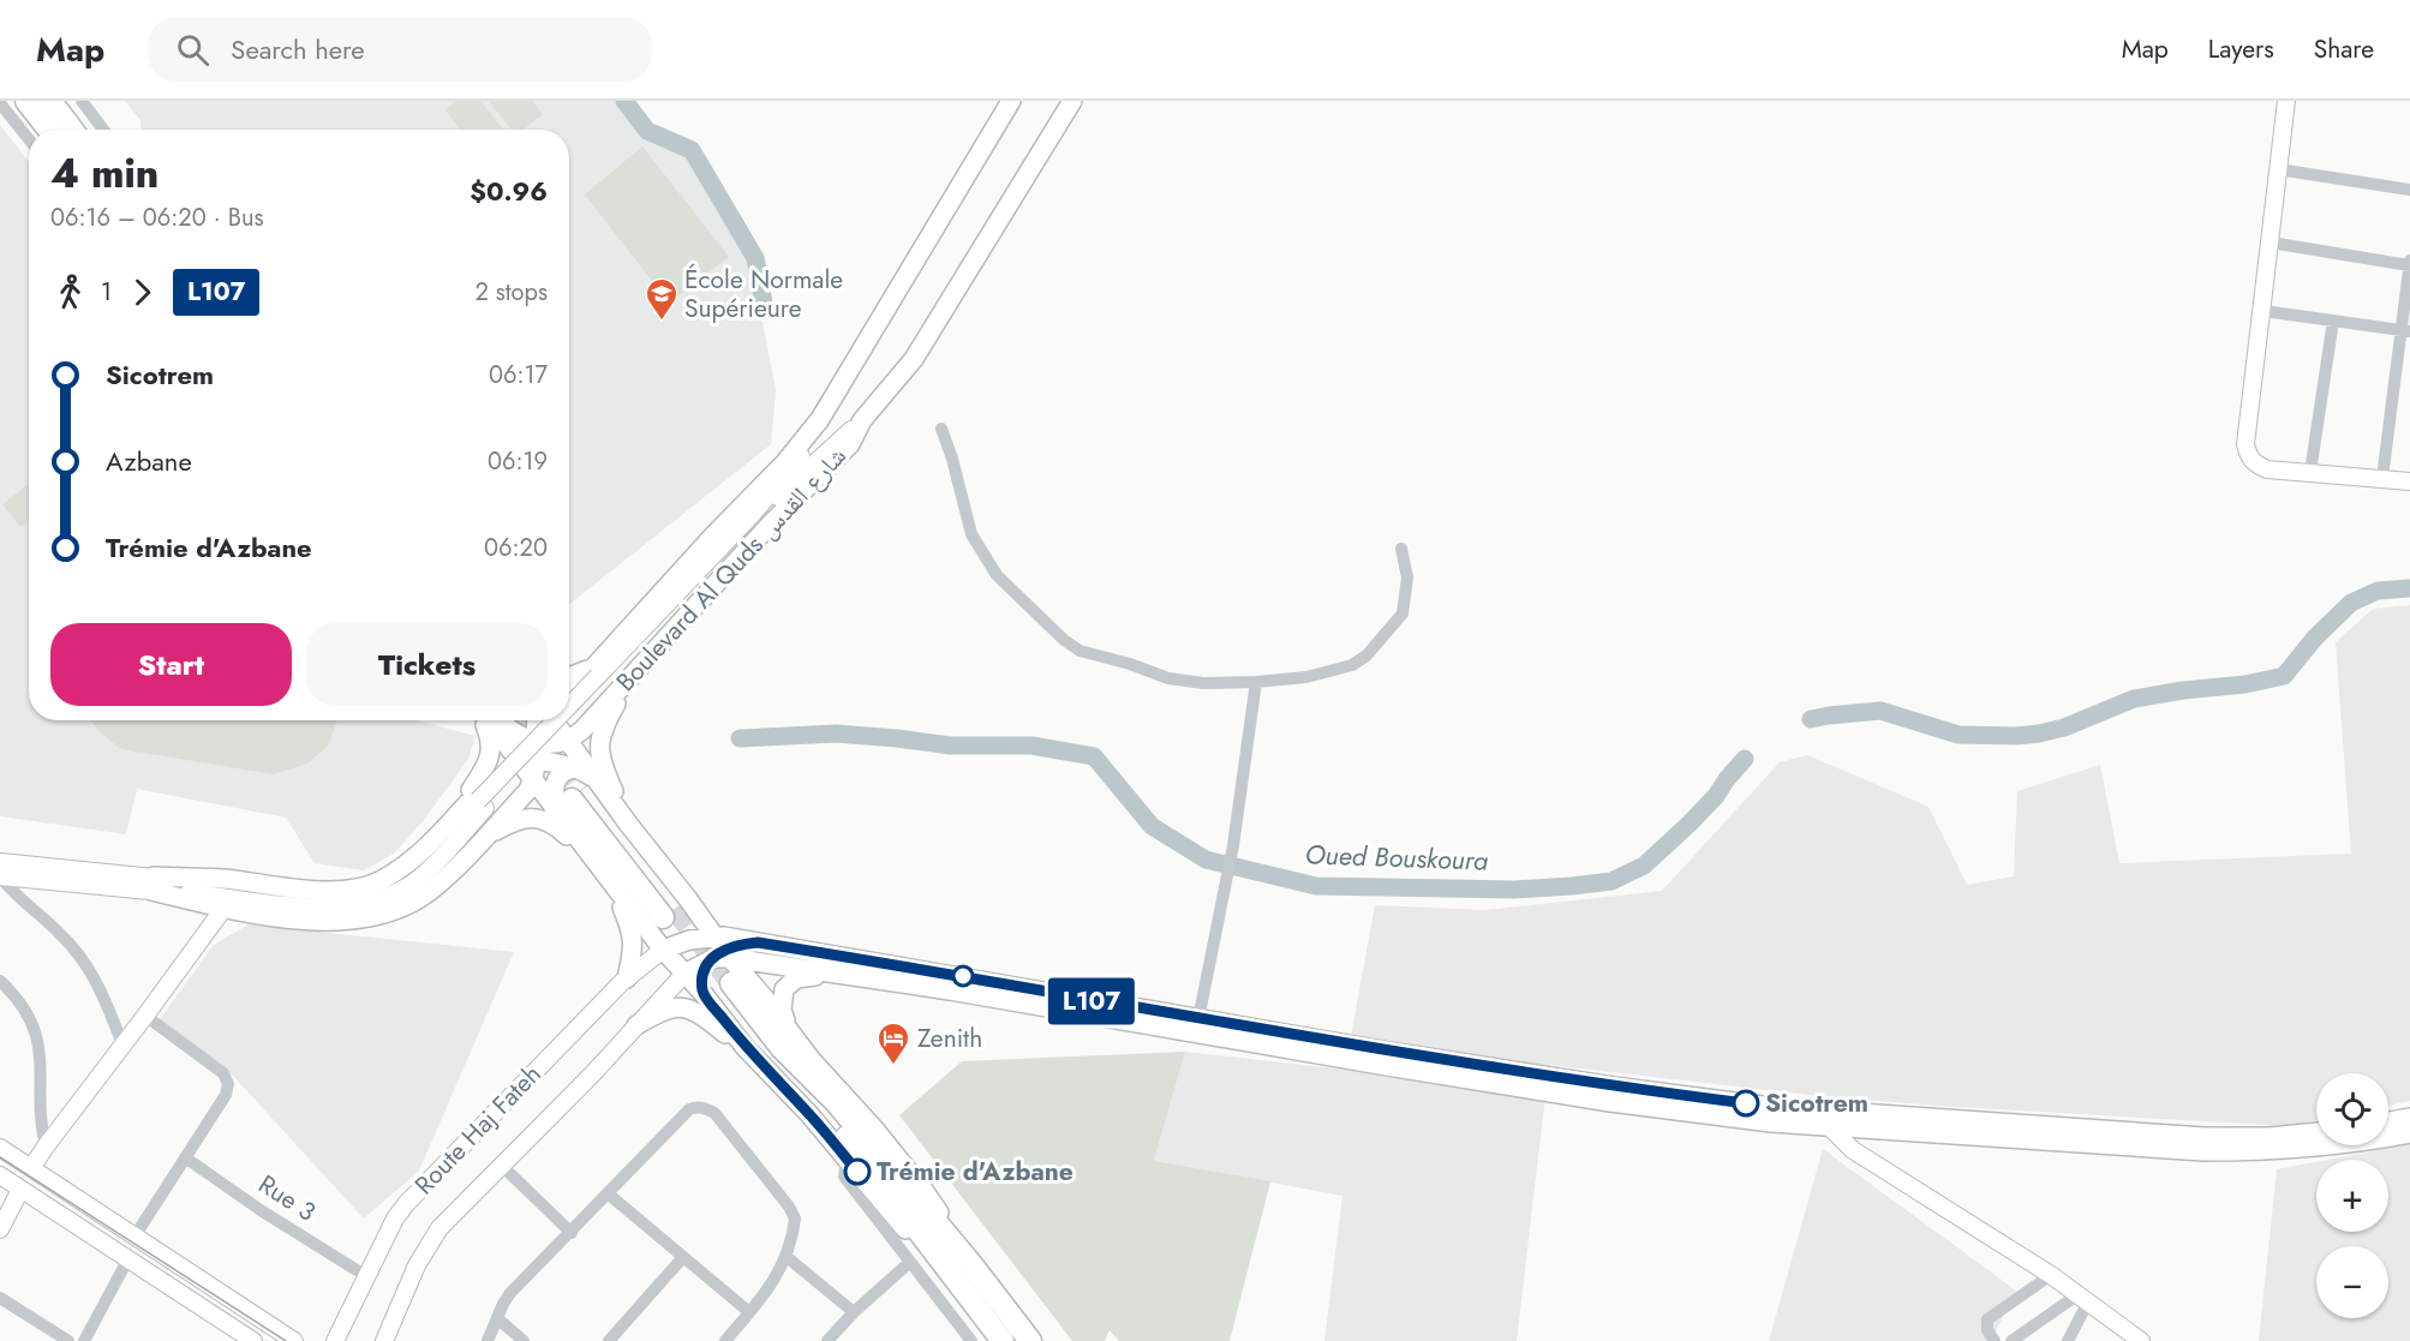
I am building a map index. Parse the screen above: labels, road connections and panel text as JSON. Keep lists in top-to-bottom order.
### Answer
{
  "streets": {
    "main road": ["Boulevard Al Quds شارع القدس", "Route Haj Fateh"],
    "street": ["Rue 3"]
  },
  "crossings": [
    ["Route Haj Fateh", "Rue 3"]
  ],
  "water": ["Oued Bouskoura"],
  "places": {
    "school or university": ["École Normale Supérieure"],
    "hotel": ["Zenith"],
    "other": ["Sicotrem", "Trémie d'Azbane"]
  },
  "lines": ["bus line L107"],
  "page": {
    "header": "Map",
    "search": "Search here",
    "nav": ["Map", "Layers", "Share"],
    "on_map": "L107",
    "heading": ["4 min", "06:16 – 06:20 · Bus", "$0.96"],
    "legs": ["1", "L107", "2 stops"],
    "list": [
      {
        "name": "Sicotrem",
        "value": "06:17"
      },
      {
        "name": "Azbane",
        "value": "06:19"
      },
      {
        "name": "Trémie d'Azbane",
        "value": "06:20"
      }
    ],
    "buttons": ["Start", "Tickets"],
    "map_buttons": ["+", "−"]
  }
}
